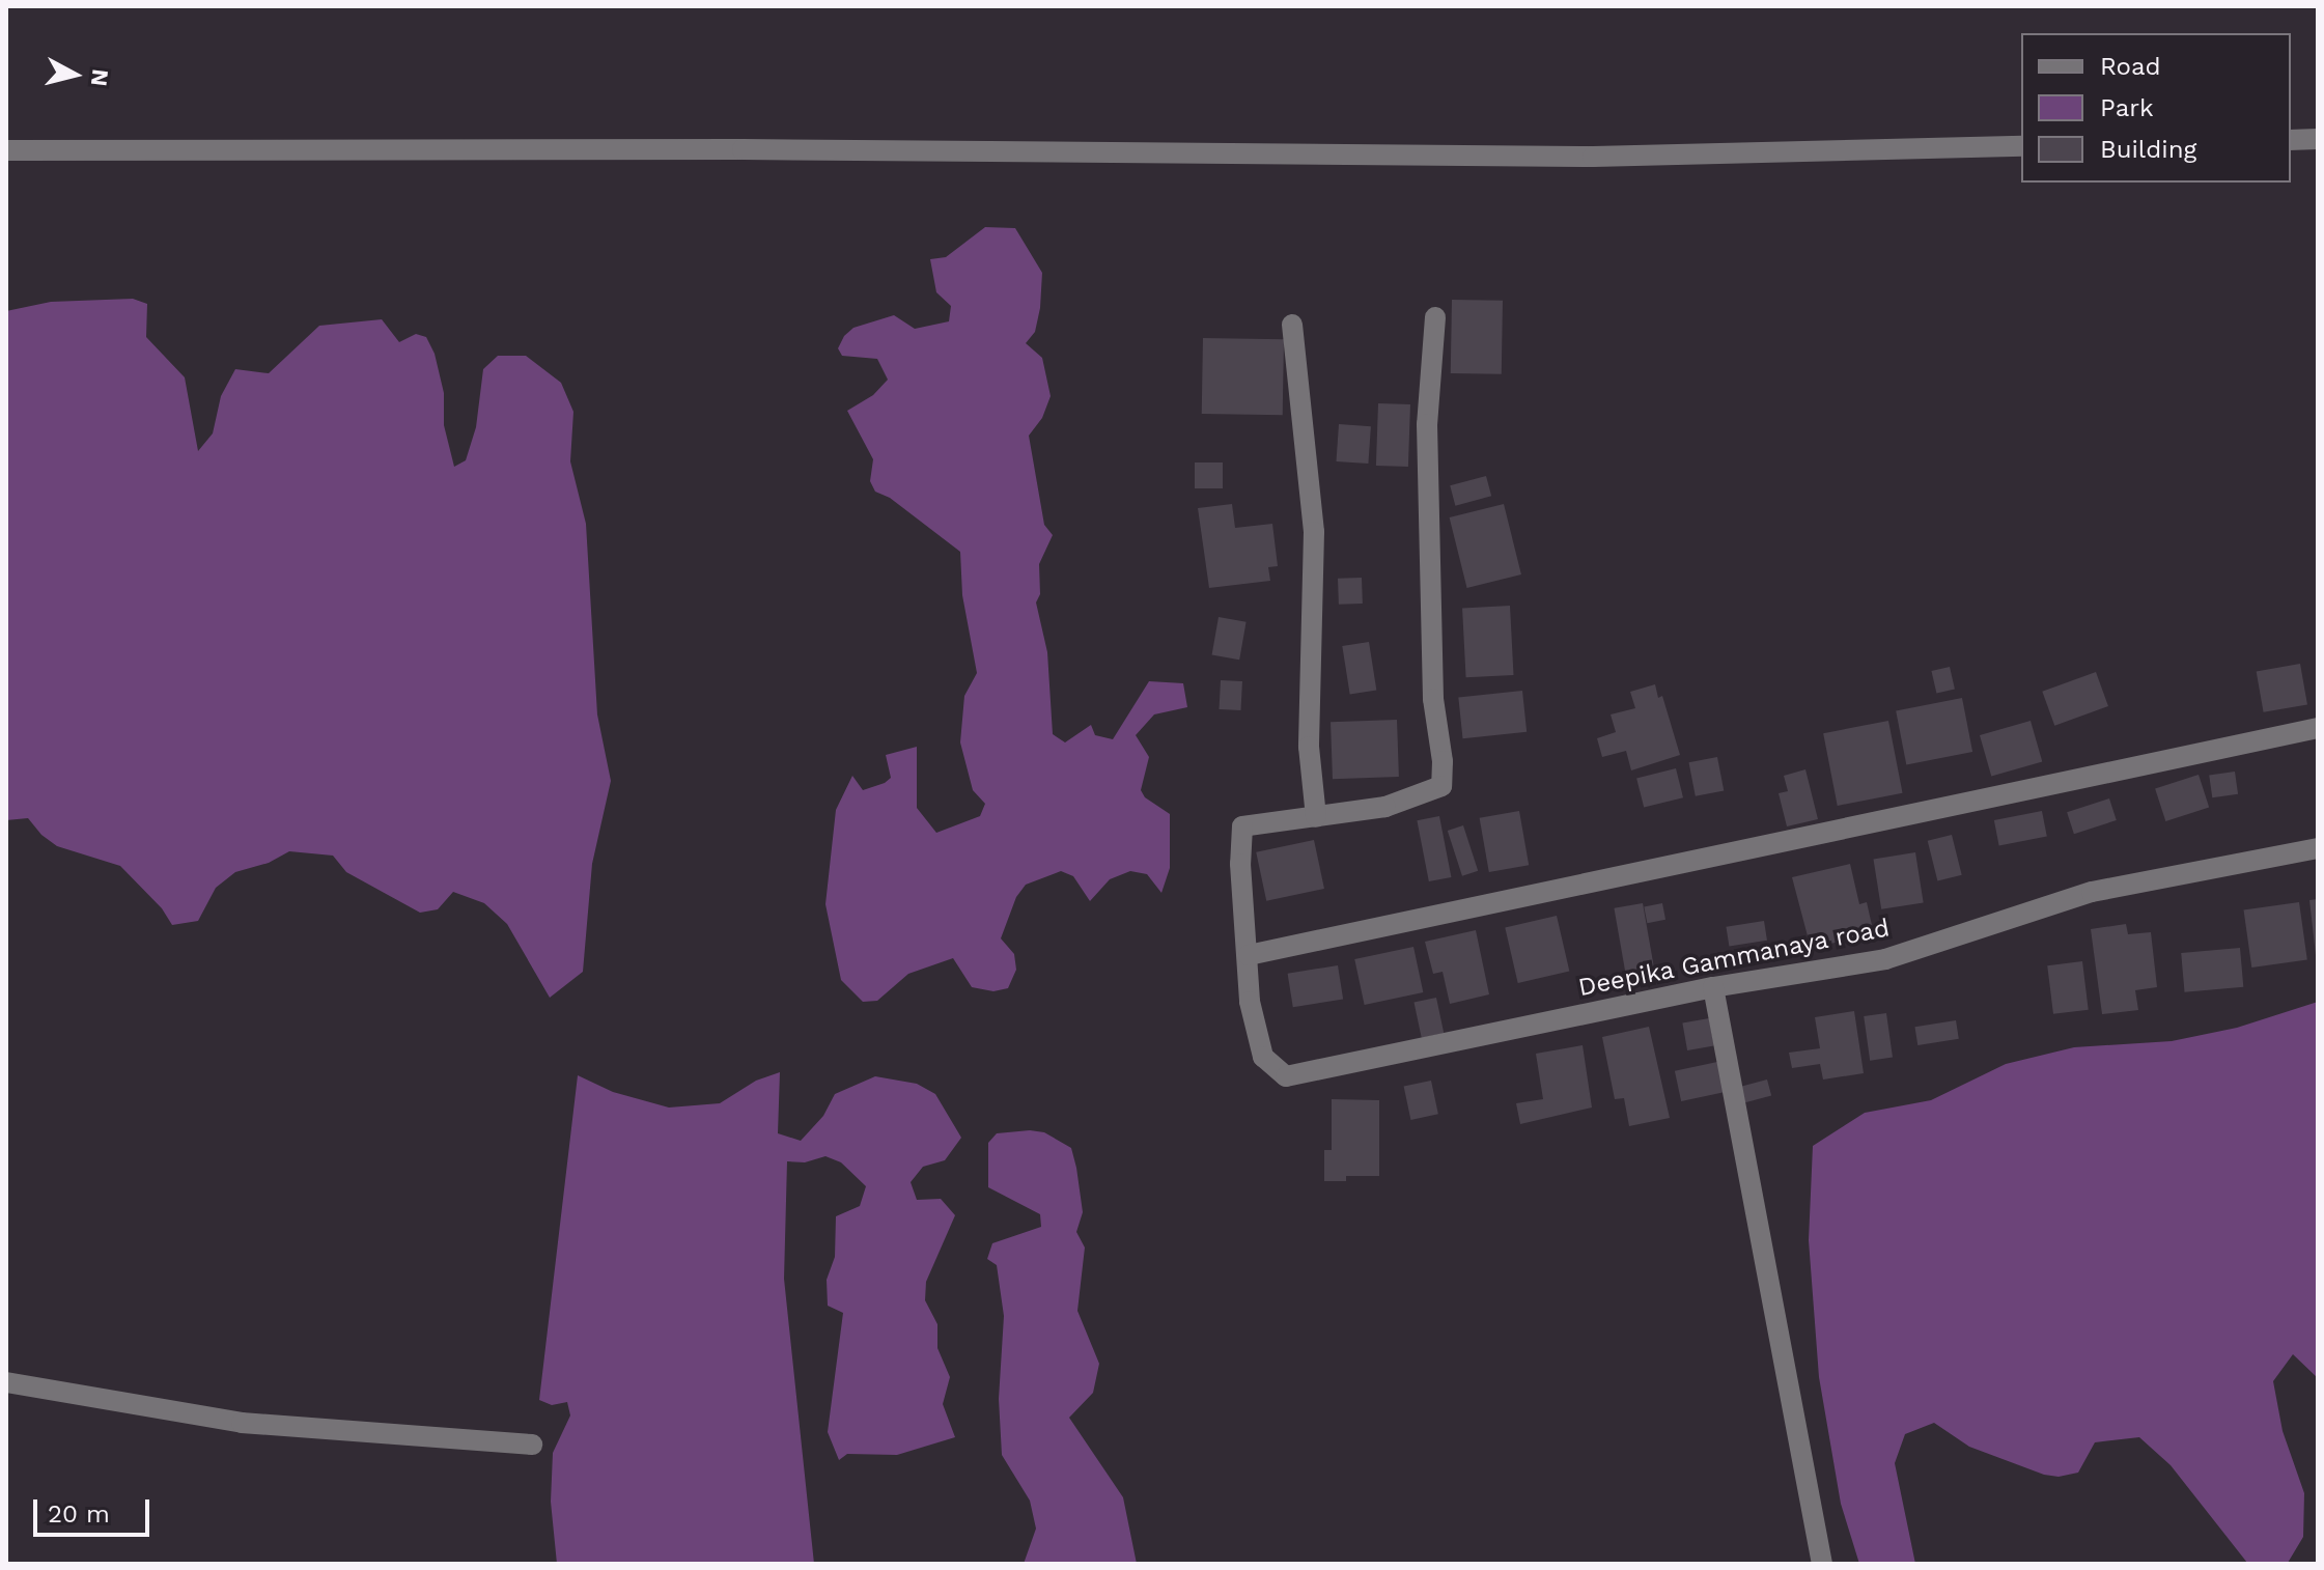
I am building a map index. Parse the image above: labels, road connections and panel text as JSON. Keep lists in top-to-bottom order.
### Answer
{
  "streets": {
    "street": ["Deepika Gammanaya road"]
  },
  "legend": ["Road", "Park", "Building"],
  "scale_bar": "20 m",
  "north": "right"
}
